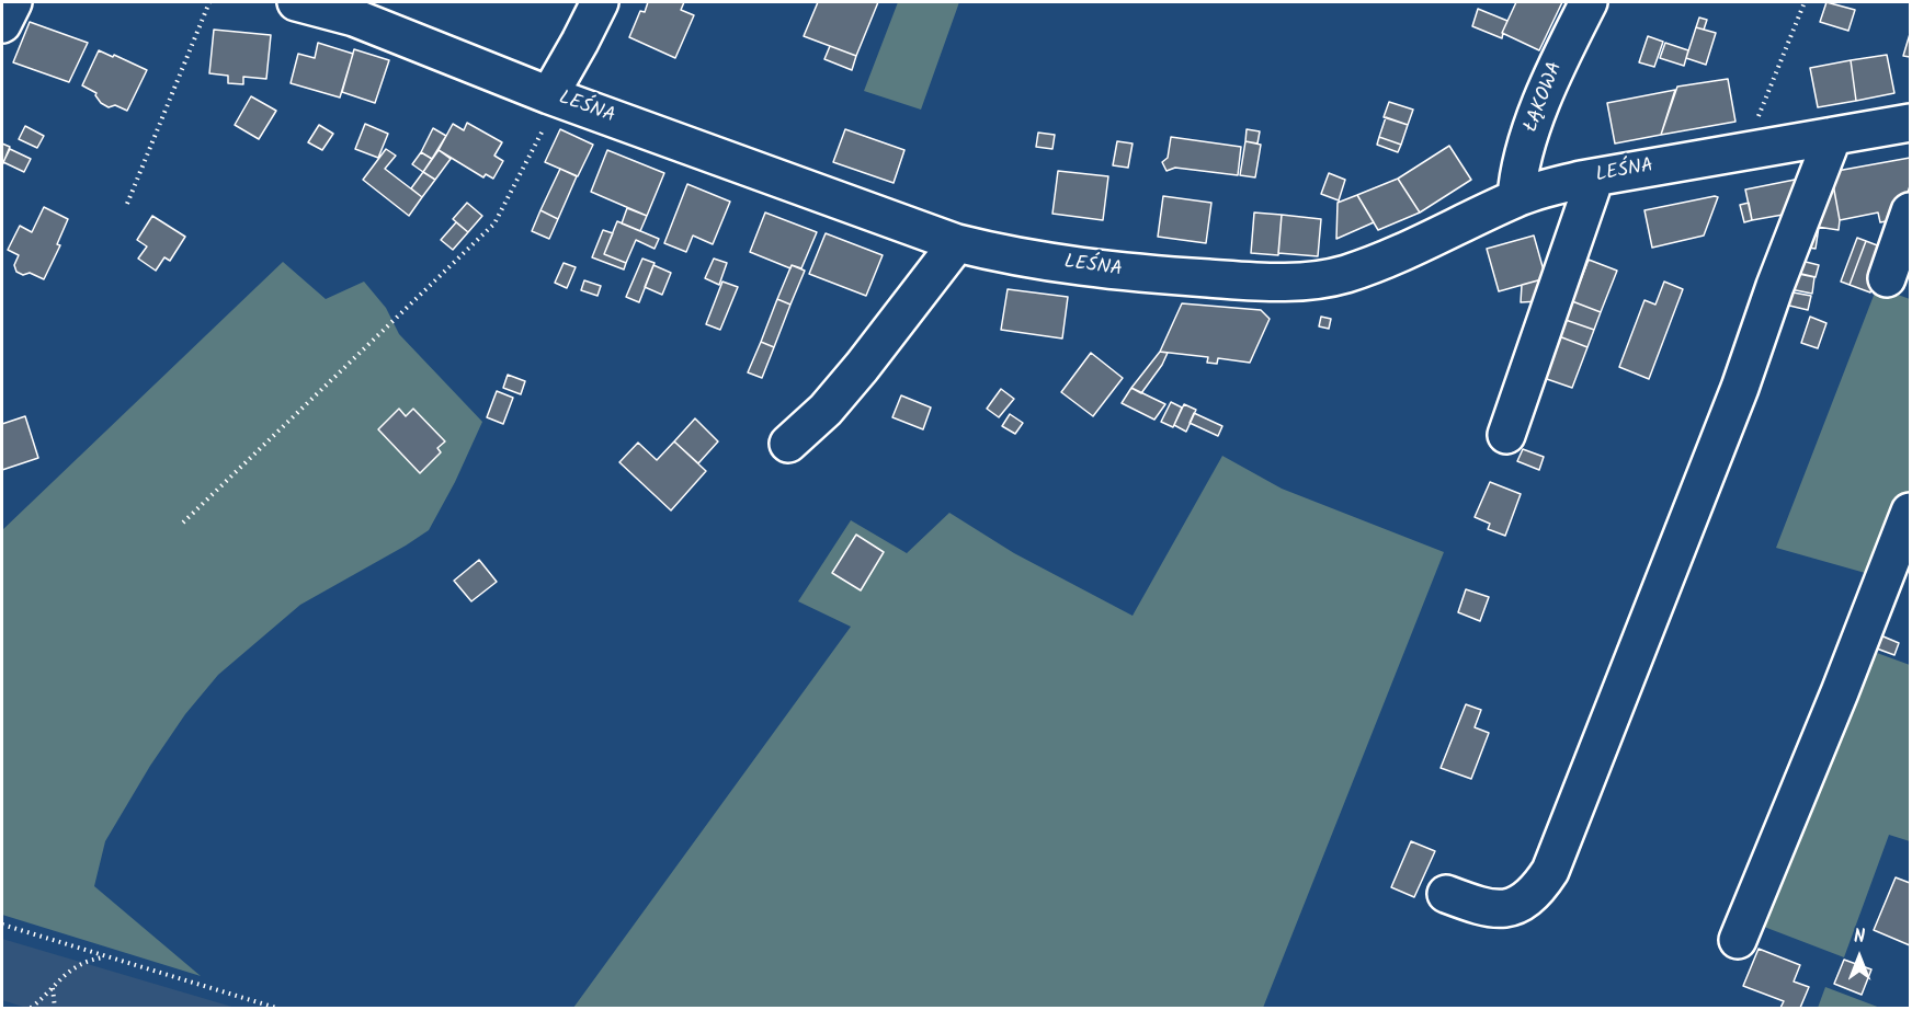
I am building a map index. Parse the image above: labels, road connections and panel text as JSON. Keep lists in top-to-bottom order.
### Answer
{
  "streets": {
    "street": ["ŁĄKOWA", "LEŚNA"]
  },
  "crossings": [
    ["ŁĄKOWA", "LEŚNA"]
  ],
  "north": "top"
}
